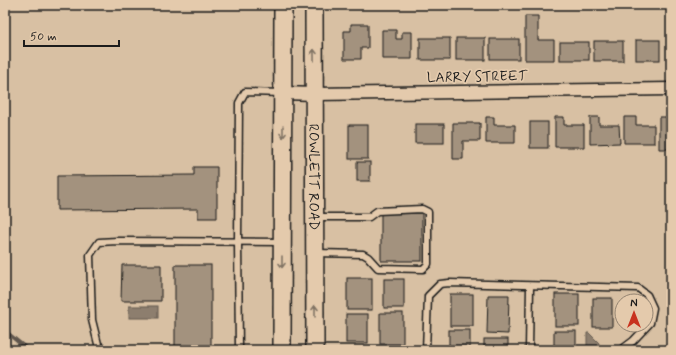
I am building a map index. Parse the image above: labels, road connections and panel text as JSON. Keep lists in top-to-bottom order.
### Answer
{
  "streets": {
    "main road": ["ROWLETT ROAD"],
    "street": ["LARRY STREET"]
  },
  "crossings": [
    ["LARRY STREET", "ROWLETT ROAD"]
  ],
  "scale_bar": "50 m",
  "north": "top"
}
